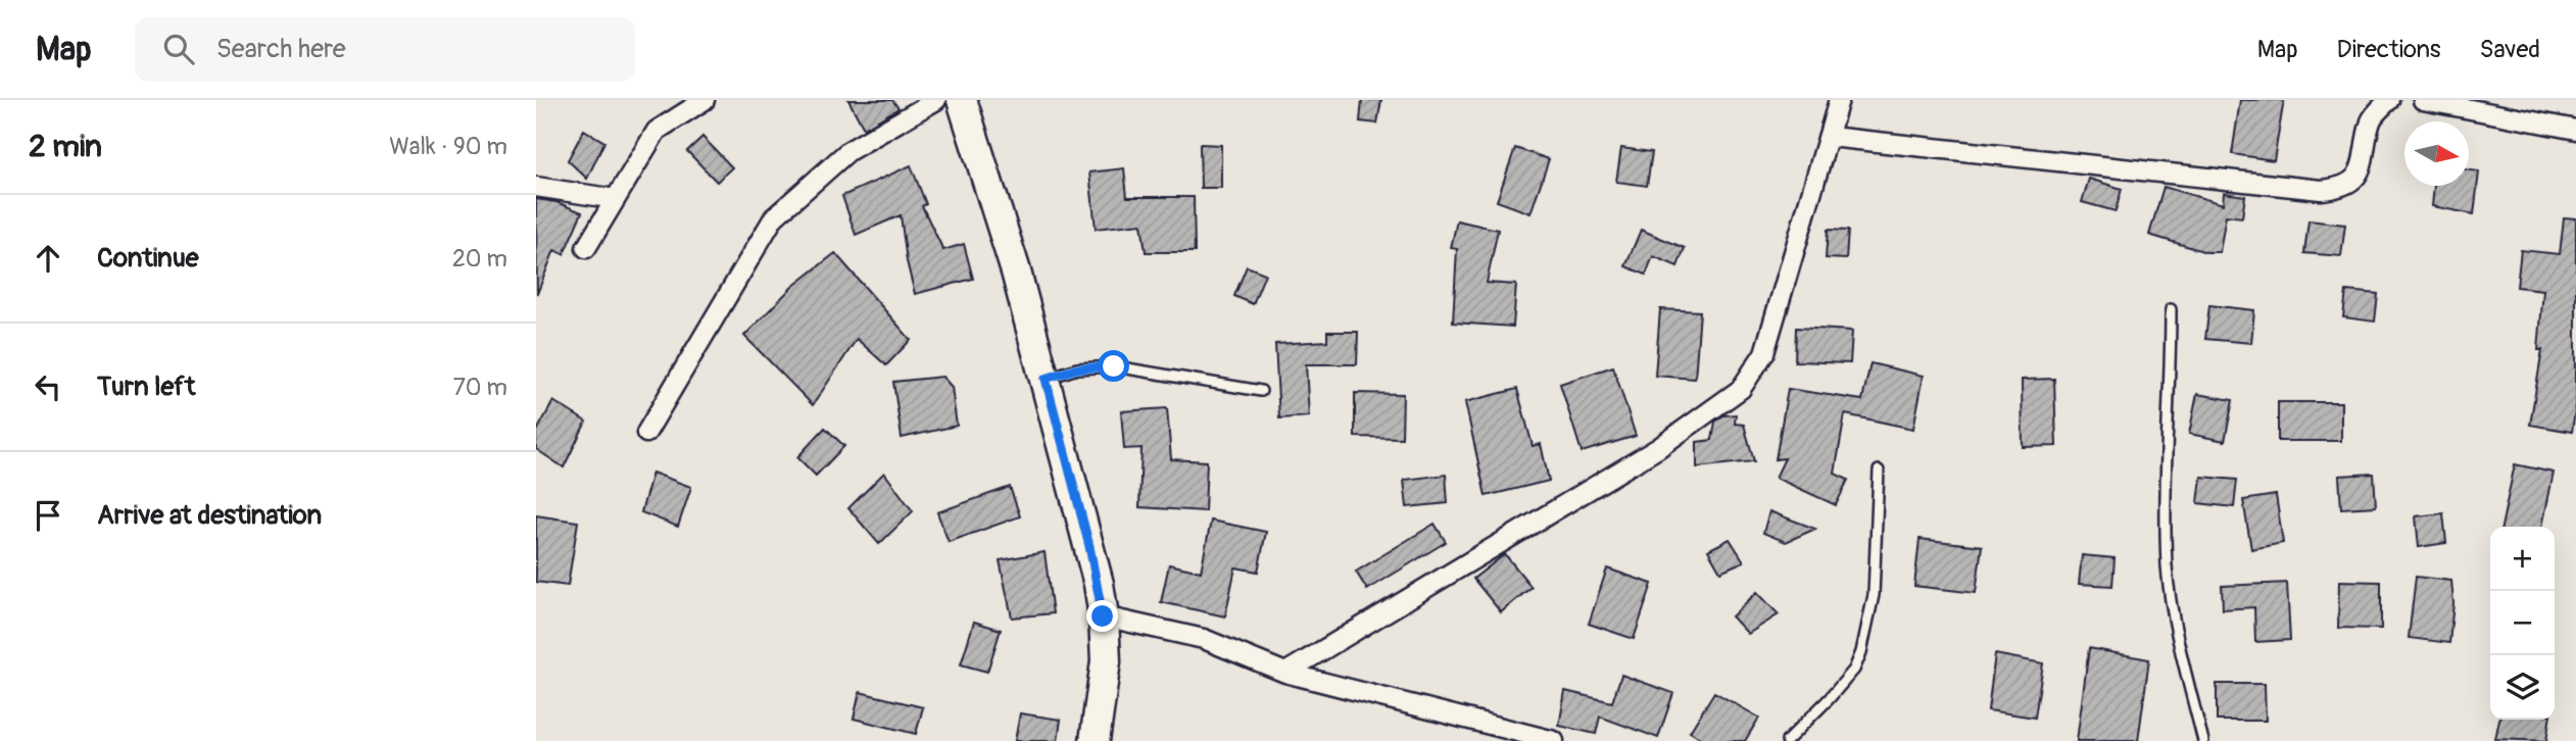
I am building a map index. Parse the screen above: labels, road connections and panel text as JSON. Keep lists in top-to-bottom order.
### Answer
{
  "north": "right",
  "page": {
    "header": "Map",
    "search": "Search here",
    "nav": ["Map", "Directions", "Saved"],
    "heading": ["2 min", "Walk · 90 m"],
    "list": [
      ["Continue", "20 m"],
      ["Turn left", "70 m"],
      "Arrive at destination"
    ],
    "map_buttons": ["+", "−"]
  }
}
